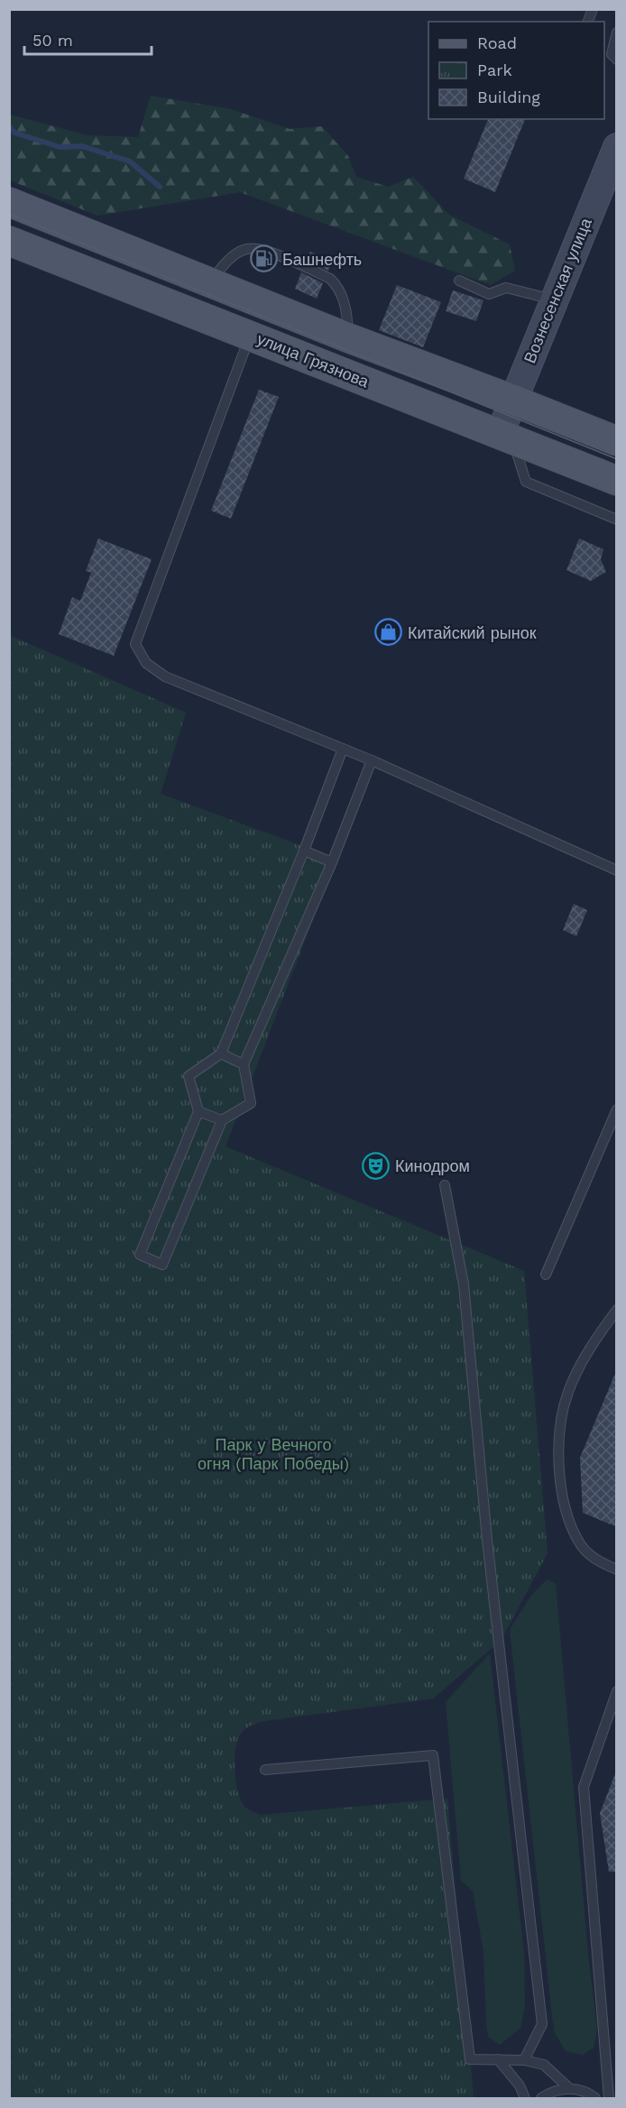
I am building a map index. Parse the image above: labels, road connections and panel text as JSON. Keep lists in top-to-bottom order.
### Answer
{
  "streets": {
    "main road": ["улица Грязнова"],
    "street": ["Вознесенская улица"]
  },
  "crossings": [
    ["Вознесенская улица", "улица Грязнова"]
  ],
  "parks": ["Парк у Вечного огня (Парк Победы)"],
  "places": {
    "fuel station": ["Башнефть"],
    "shop": ["Китайский рынок"],
    "theatre": ["Кинодром"]
  },
  "legend": ["Road", "Park", "Building"],
  "scale_bar": "50 m"
}
